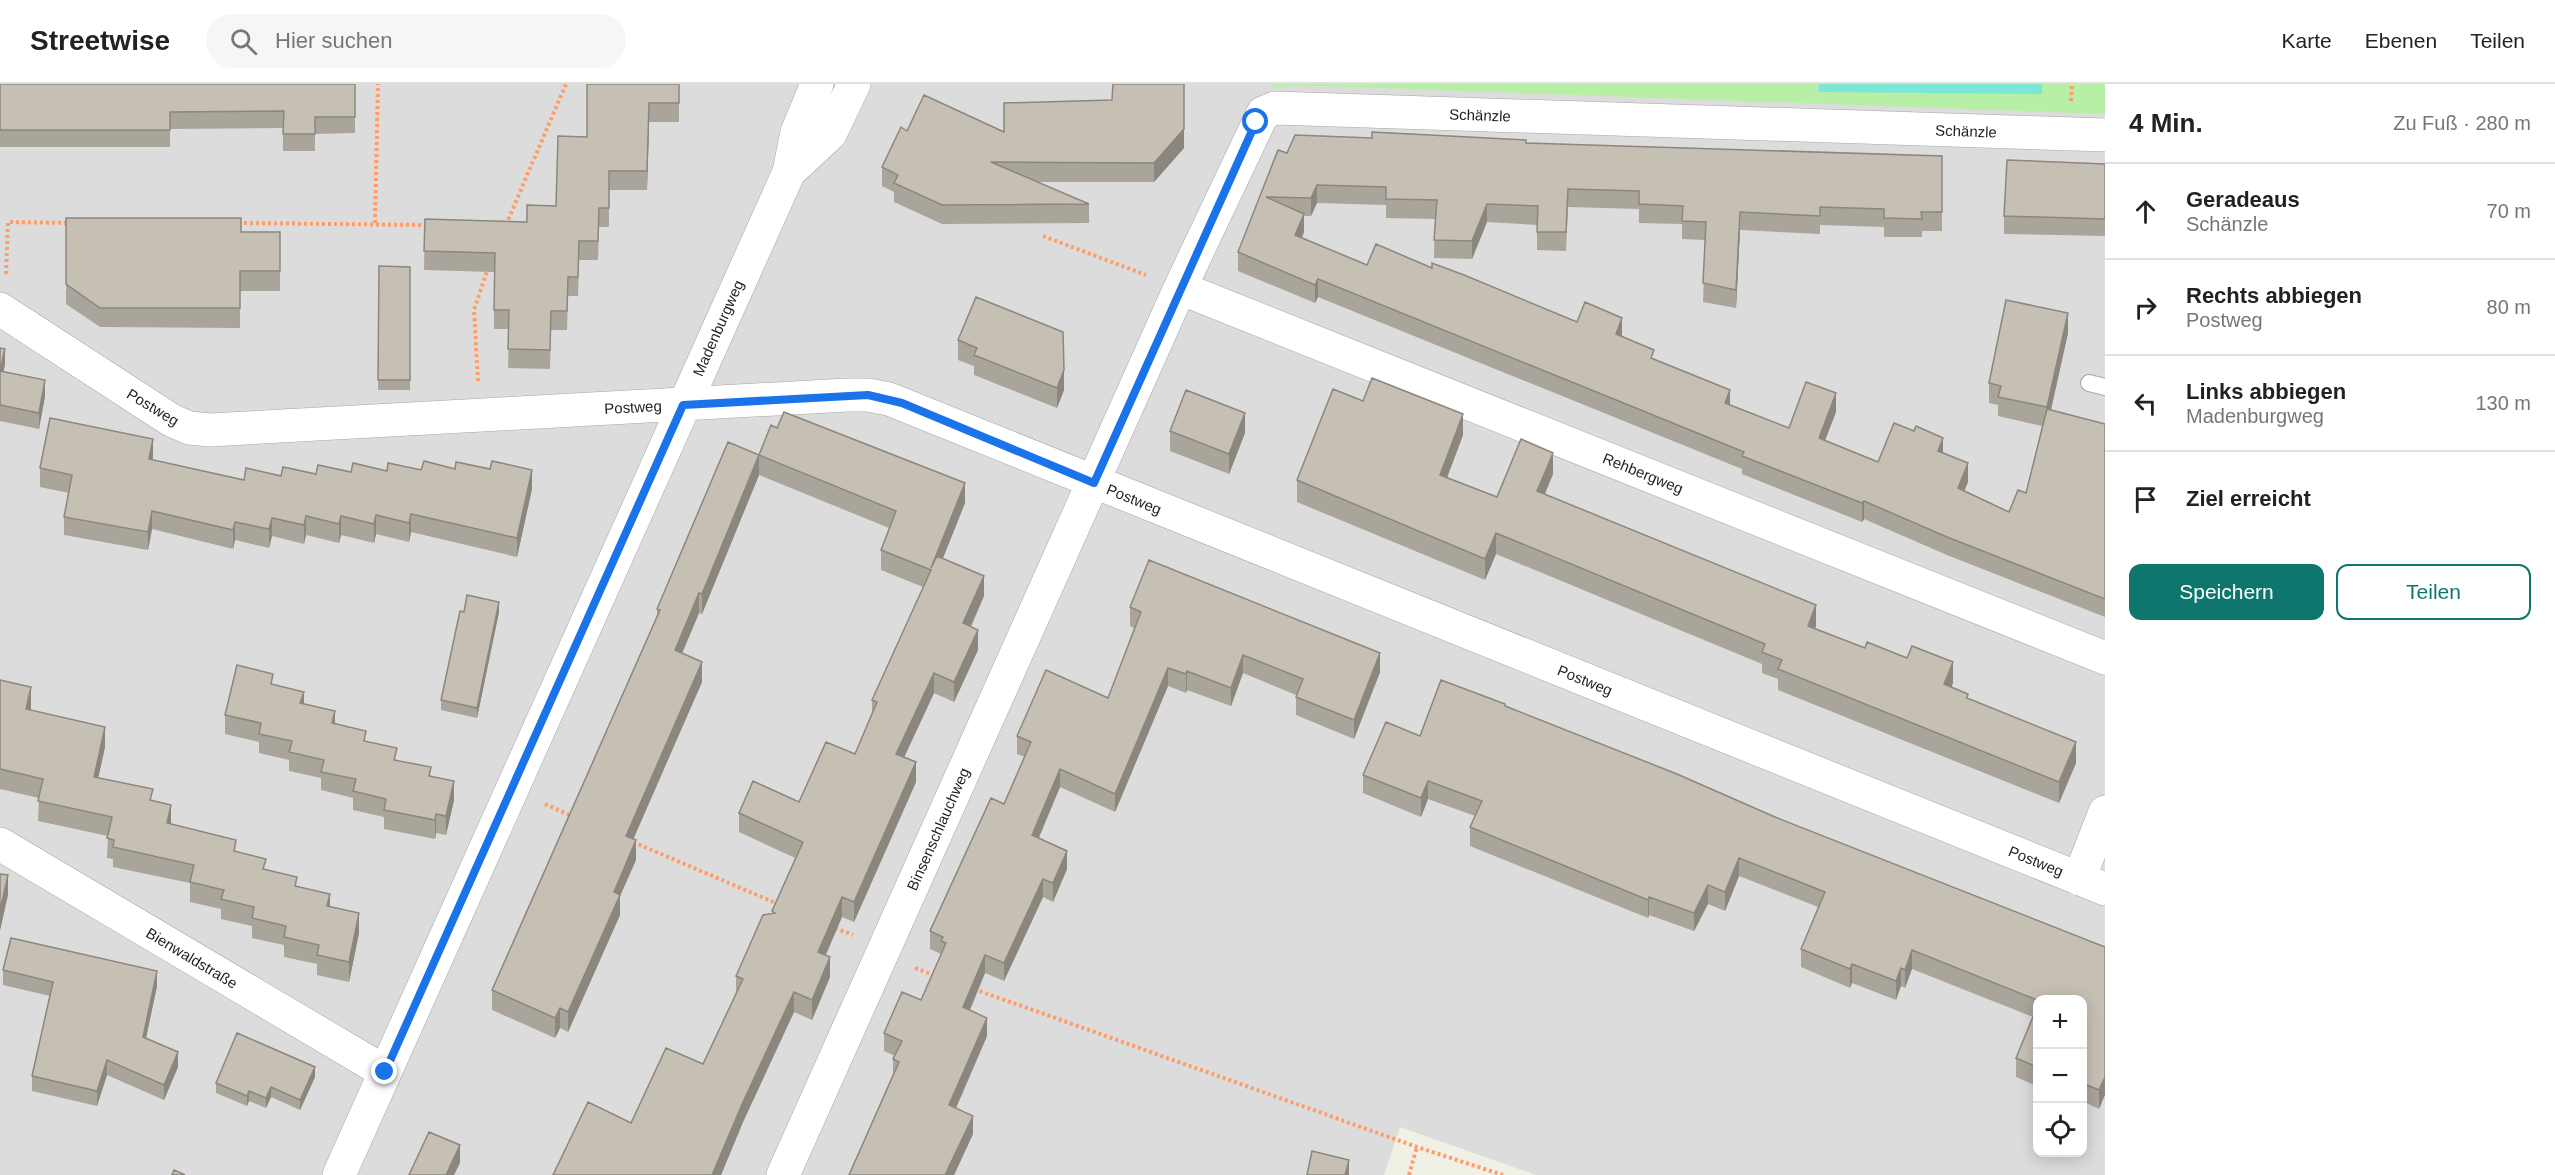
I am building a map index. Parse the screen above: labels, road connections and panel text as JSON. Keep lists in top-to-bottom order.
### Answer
{
  "streets": {
    "street": [
      "Schänzle",
      "Madenburgweg",
      "Postweg",
      "Rehbergweg",
      "Binsenschlauchweg",
      "Bienwaldstraße"
    ]
  },
  "crossings": [
    ["Schänzle", "Postweg"],
    ["Schänzle", "Rehbergweg"],
    ["Schänzle", "Binsenschlauchweg"],
    ["Madenburgweg", "Postweg"],
    ["Madenburgweg", "Bienwaldstraße"],
    ["Postweg", "Binsenschlauchweg"]
  ],
  "page": {
    "header": "Streetwise",
    "search": "Hier suchen",
    "nav": ["Karte", "Ebenen", "Teilen"],
    "heading": ["4 Min.", "Zu Fuß · 280 m"],
    "list": [
      ["Geradeaus", "Schänzle", "70 m"],
      ["Rechts abbiegen", "Postweg", "80 m"],
      ["Links abbiegen", "Madenburgweg", "130 m"],
      "Ziel erreicht"
    ],
    "buttons": ["Speichern", "Teilen"],
    "map_buttons": ["+", "−"]
  }
}
